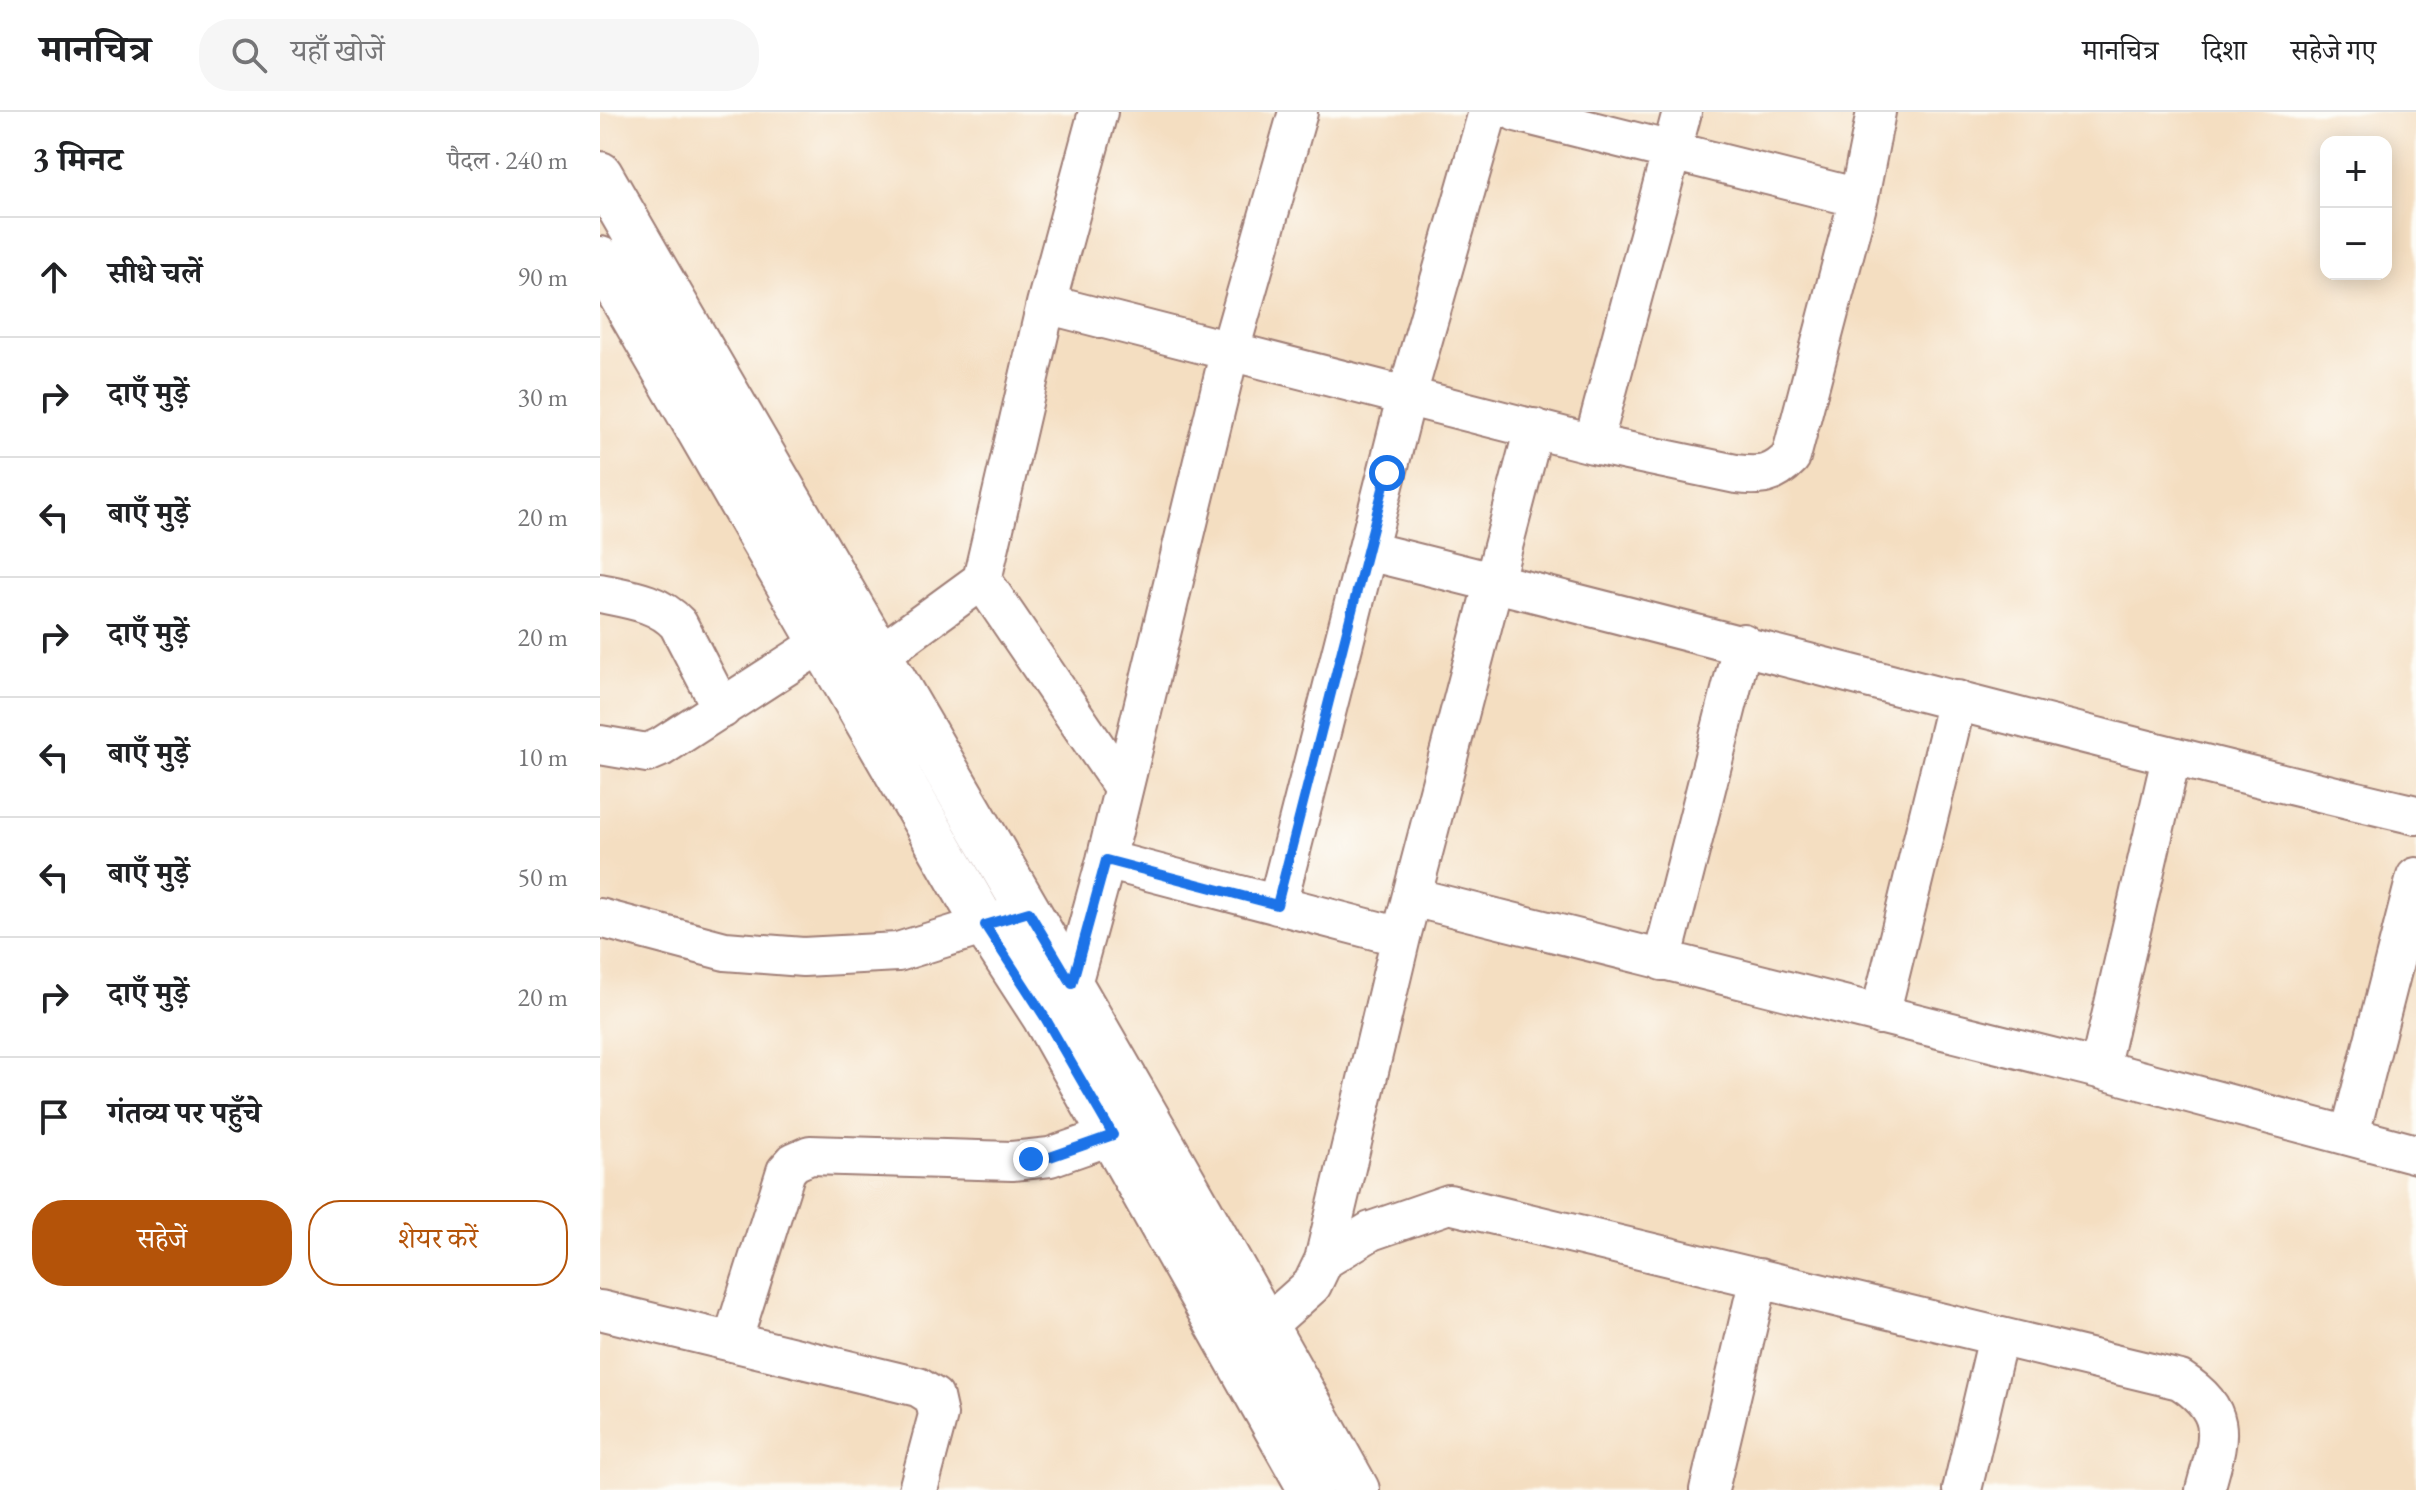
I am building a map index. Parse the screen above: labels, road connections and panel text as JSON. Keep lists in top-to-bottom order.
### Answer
{
  "page": {
    "header": "मानचित्र",
    "search": "यहाँ खोजें",
    "nav": ["मानचित्र", "दिशा", "सहेजे गए"],
    "heading": ["3 मिनट", "पैदल · 240 m"],
    "map_buttons": ["+", "−"],
    "list": [
      ["सीधे चलें", "90 m"],
      ["दाएँ मुड़ें", "30 m"],
      ["बाएँ मुड़ें", "20 m"],
      ["दाएँ मुड़ें", "20 m"],
      ["बाएँ मुड़ें", "10 m"],
      ["बाएँ मुड़ें", "50 m"],
      ["दाएँ मुड़ें", "20 m"],
      "गंतव्य पर पहुँचे"
    ],
    "buttons": ["सहेजें", "शेयर करें"]
  }
}
